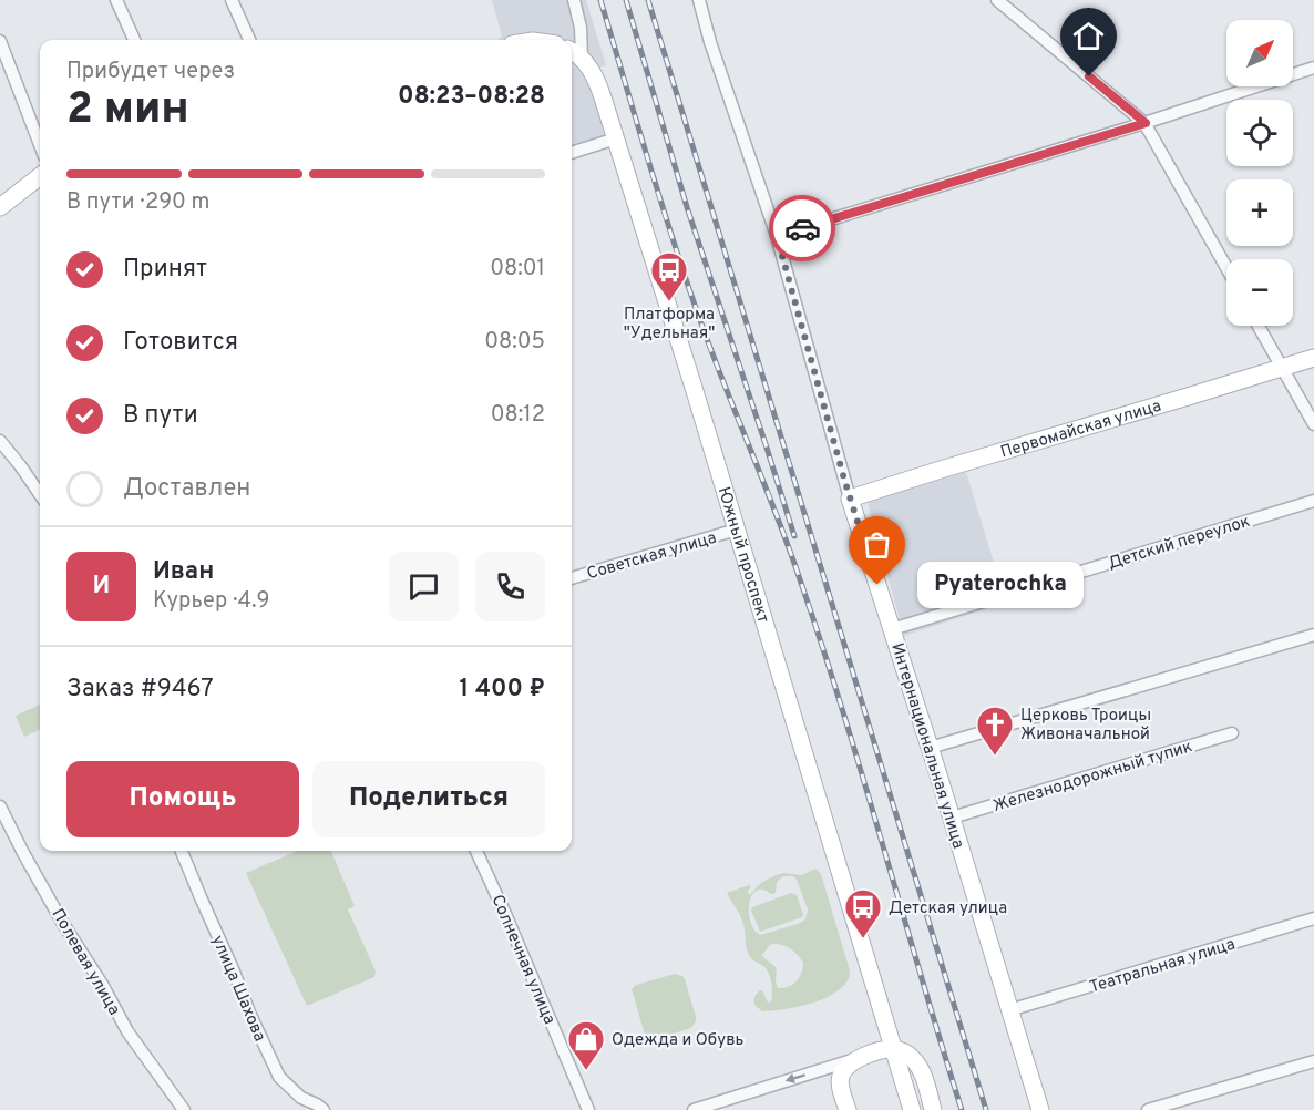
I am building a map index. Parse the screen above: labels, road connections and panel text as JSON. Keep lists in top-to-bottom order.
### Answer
{
  "streets": {
    "main road": ["Первомайская улица", "Южный проспект", "Интернациональная улица"],
    "street": [
      "Детский переулок",
      "Советская улица",
      "Железнодорожный тупик",
      "Солнечная улица",
      "Полевая улица",
      "Театральная улица",
      "улица Шахова"
    ]
  },
  "crossings": [
    ["Первомайская улица", "Интернациональная улица"],
    ["Детский переулок", "Интернациональная улица"],
    ["Южный проспект", "Советская улица"],
    ["Интернациональная улица", "Железнодорожный тупик"],
    ["Интернациональная улица", "Театральная улица"]
  ],
  "places": {
    "bus stop": ["Платформа \"Удельная\"", "Детская улица"],
    "other": ["Pyaterochka"],
    "church": ["Церковь Троицы Живоначальной"],
    "shop": ["Одежда и Обувь"]
  },
  "north": "top right",
  "page": {
    "map_buttons": ["+", "−"],
    "heading": ["2 мин", "Прибудет через", "08:23–08:28"],
    "panel": [
      "Иван",
      "Курьер · 4.9",
      "Заказ #9467",
      "1 400 ₽"
    ],
    "bar": "В пути · 290 m",
    "list": [
      ["Принят", "08:01"],
      ["Готовится", "08:05"],
      ["В пути", "08:12"],
      "Доставлен"
    ],
    "round": "И",
    "bubble": "Pyaterochka",
    "buttons": ["Помощь", "Поделиться"]
  }
}
